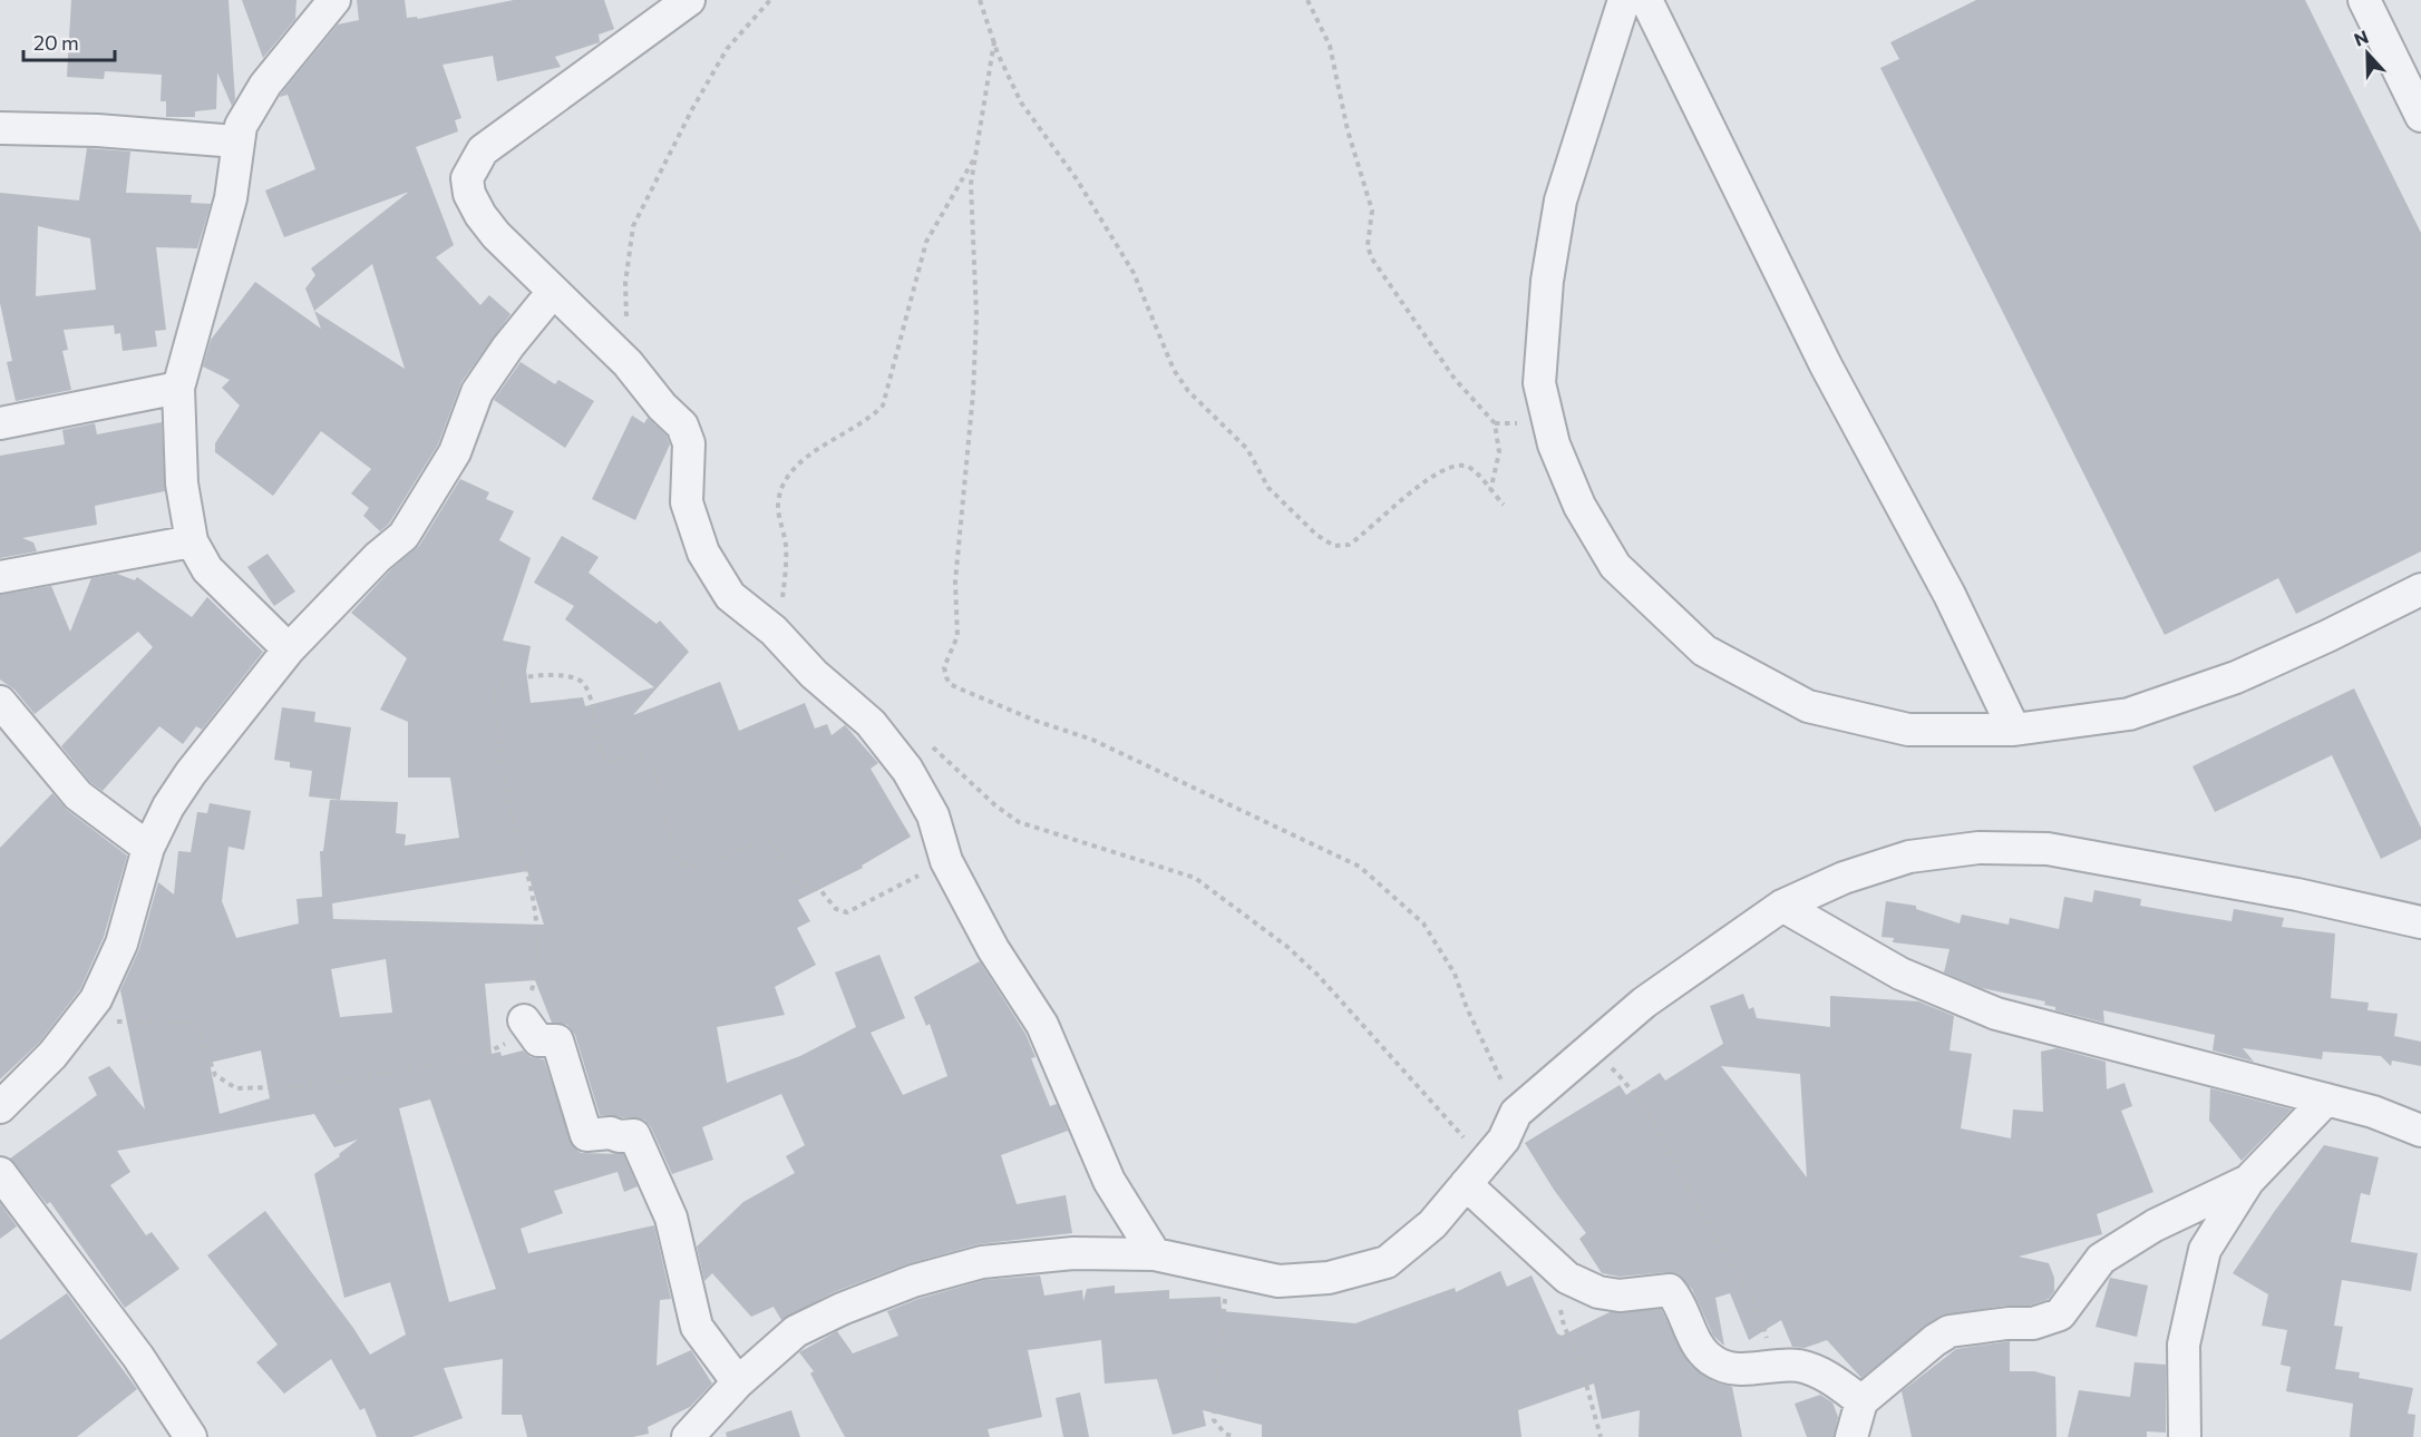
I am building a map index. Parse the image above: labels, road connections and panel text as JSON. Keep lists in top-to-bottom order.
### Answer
{
  "scale_bar": "20 m",
  "north": "top"
}
